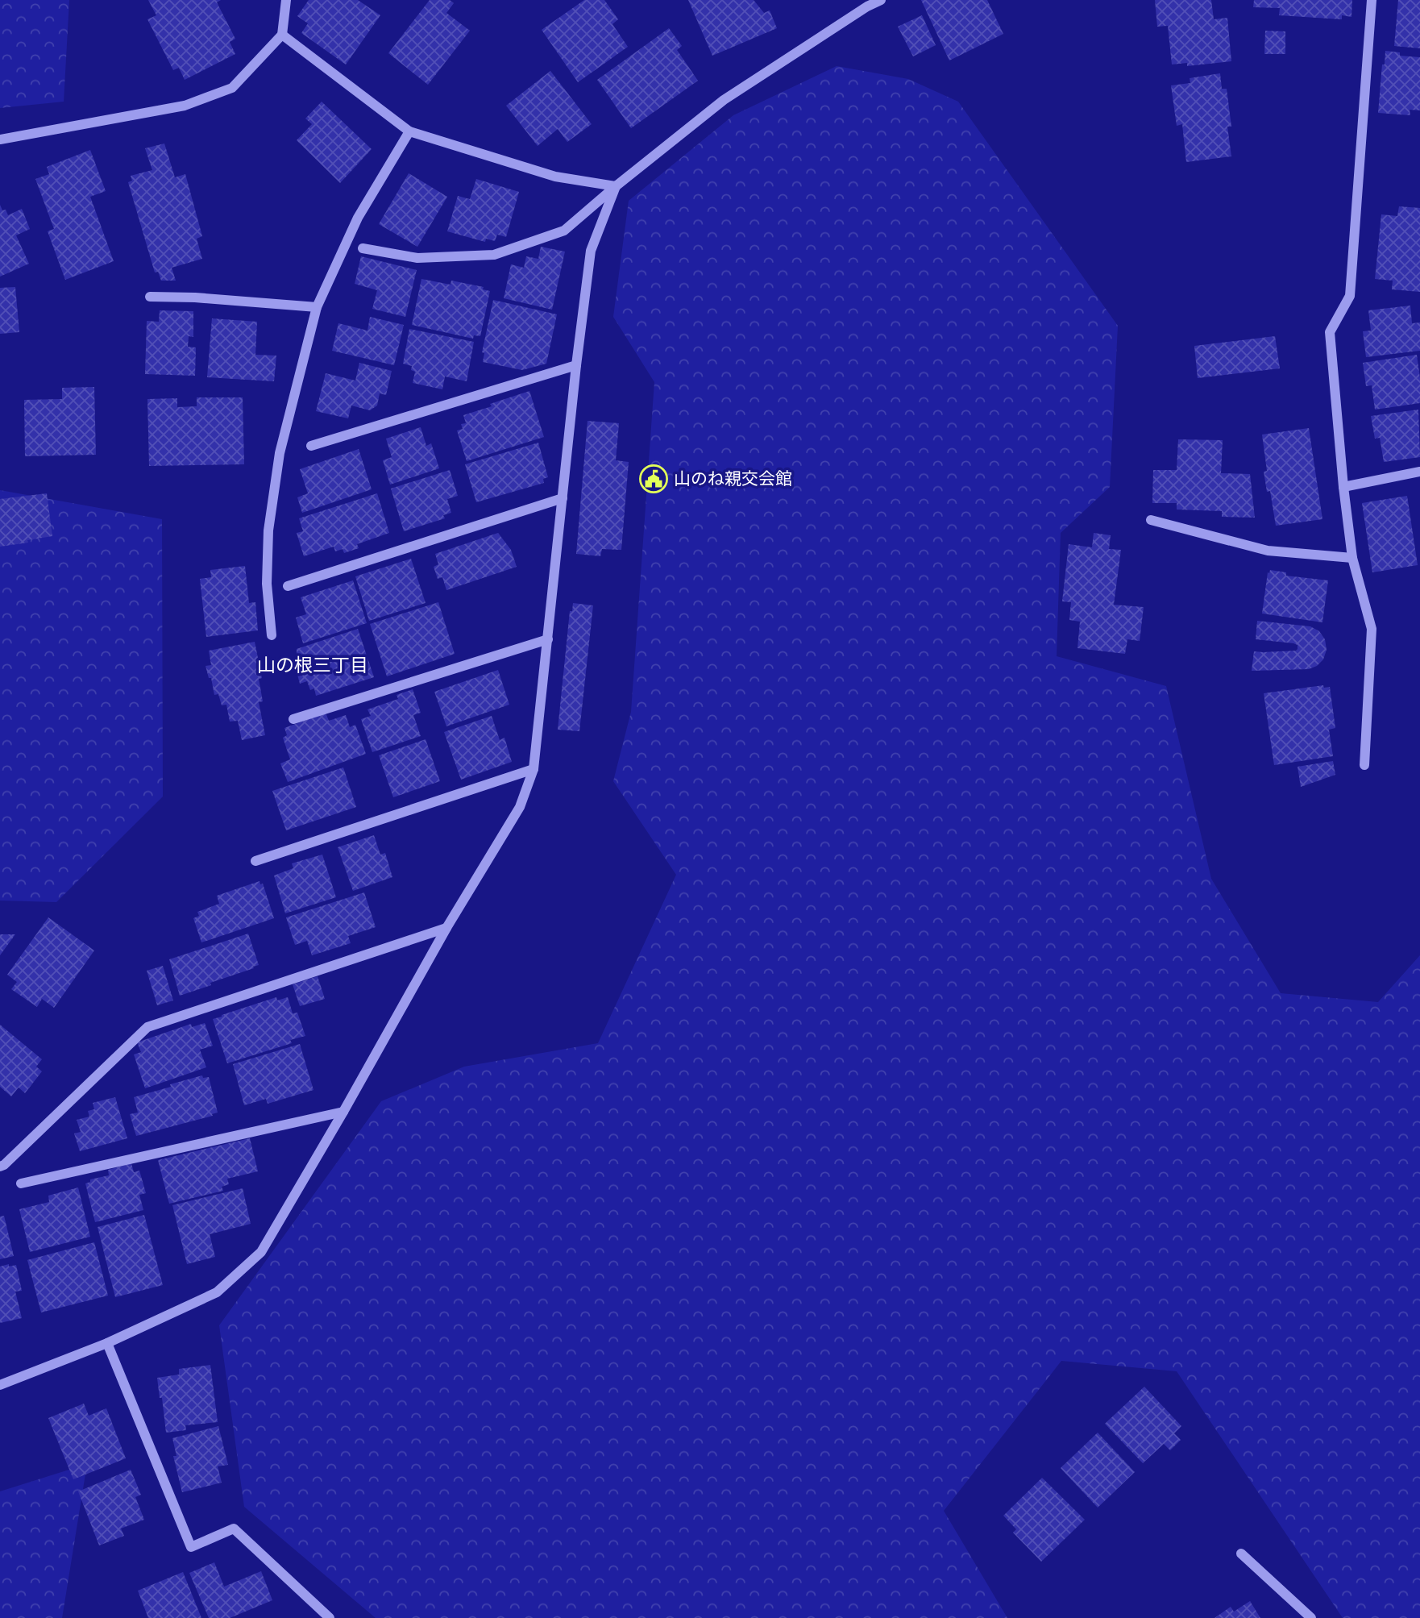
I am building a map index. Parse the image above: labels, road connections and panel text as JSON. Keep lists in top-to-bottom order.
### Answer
{
  "districts": ["山の根三丁目"],
  "places": {
    "public building": ["山のね親交会館"]
  }
}
